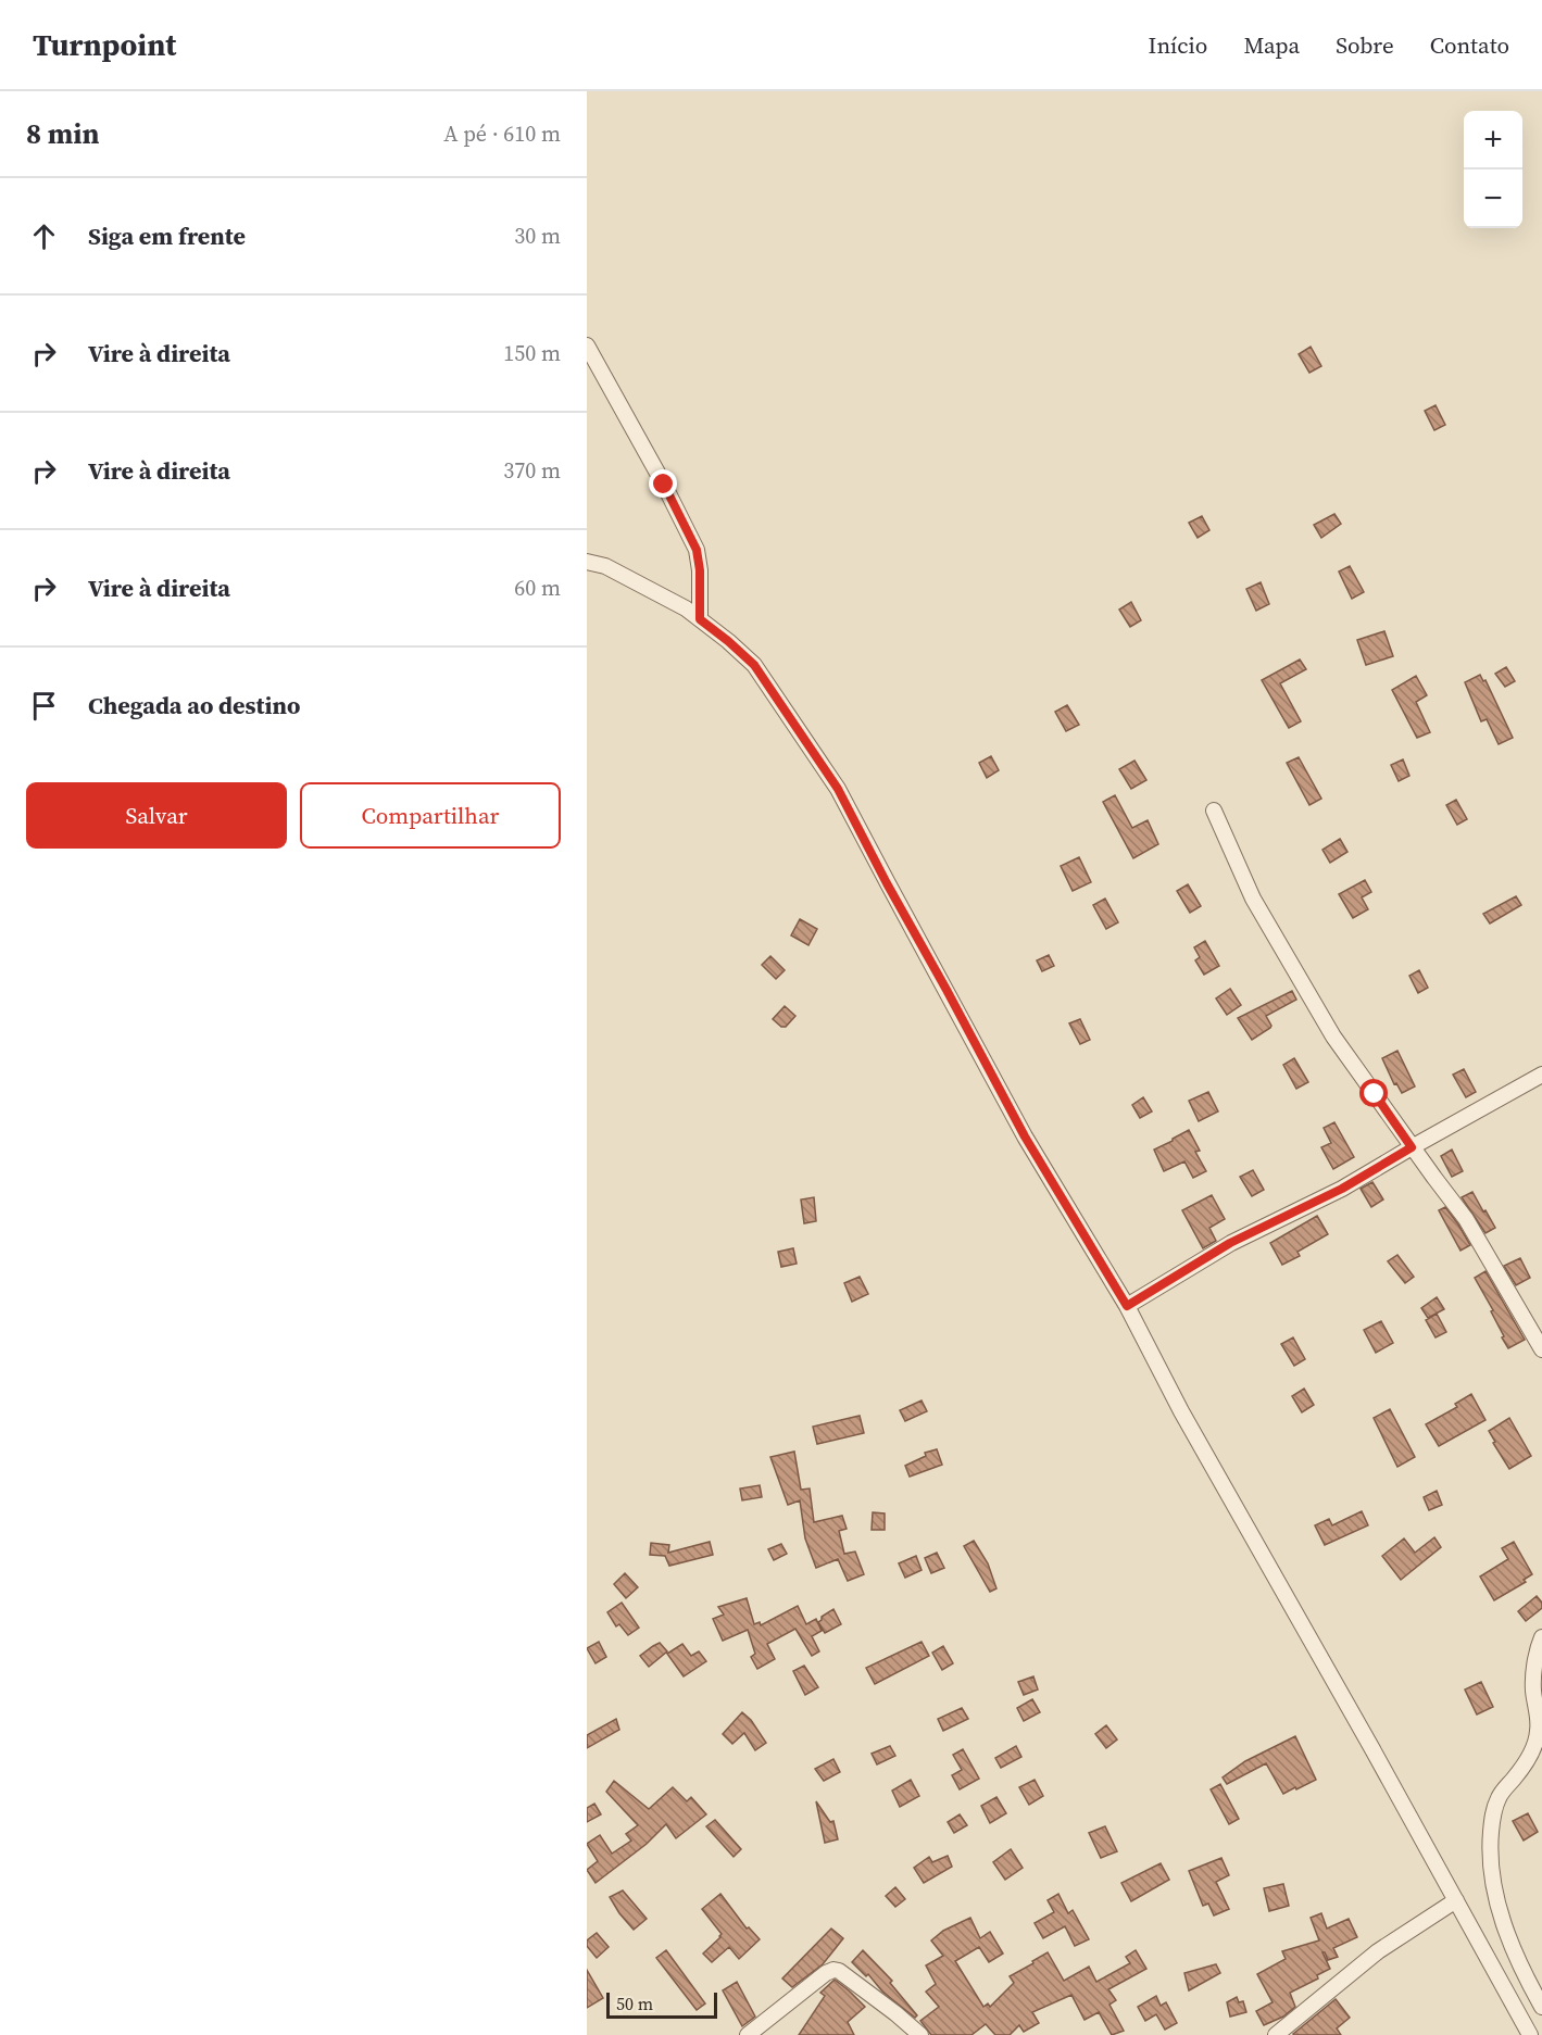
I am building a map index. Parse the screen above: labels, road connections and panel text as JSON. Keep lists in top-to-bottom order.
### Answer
{
  "scale_bar": "50 m",
  "page": {
    "header": "Turnpoint",
    "nav": [
      "Início",
      "Mapa",
      "Sobre",
      "Contato"
    ],
    "heading": ["8 min", "A pé · 610 m"],
    "map_buttons": ["+", "−"],
    "list": [
      ["Siga em frente", "30 m"],
      ["Vire à direita", "150 m"],
      ["Vire à direita", "370 m"],
      ["Vire à direita", "60 m"],
      "Chegada ao destino"
    ],
    "buttons": ["Salvar", "Compartilhar"],
    "scale": "50 m"
  }
}
